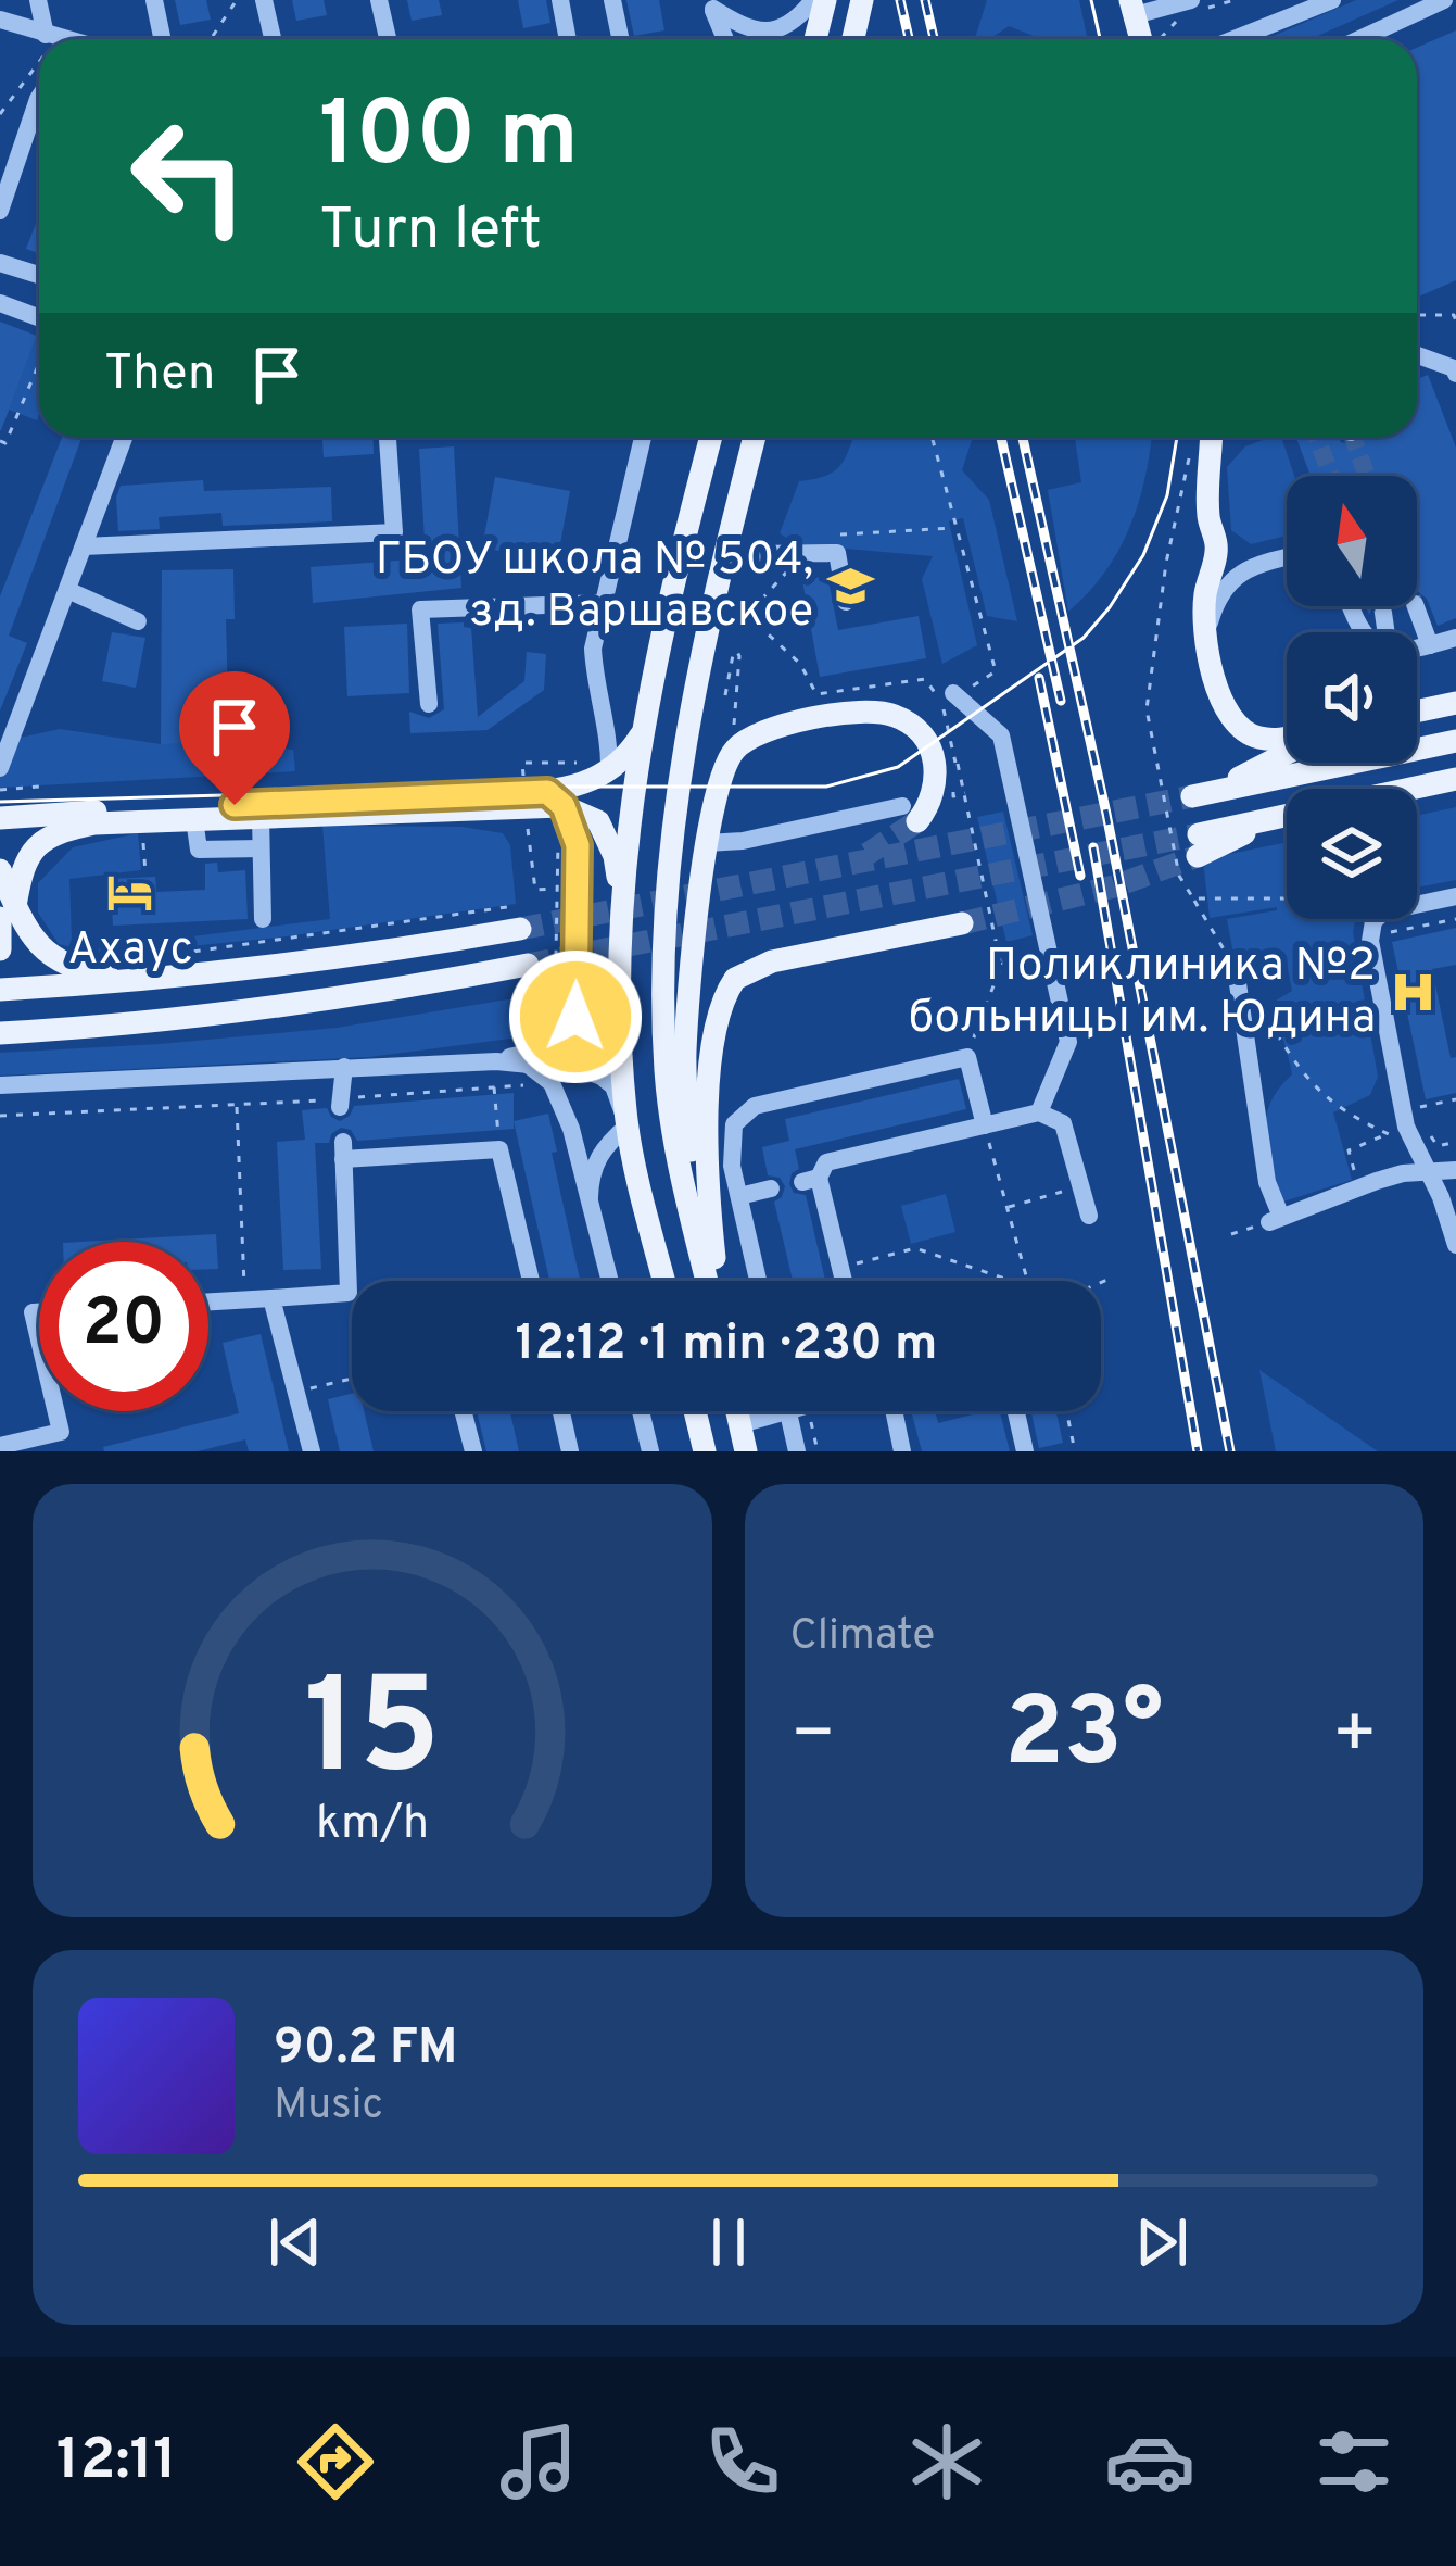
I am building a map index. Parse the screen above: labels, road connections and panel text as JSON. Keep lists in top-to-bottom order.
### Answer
{
  "places": {
    "school or university": ["ГБОУ школа № 504, зд. Варшавское"],
    "hotel": ["Ахаус"],
    "hospital": ["Поликлиника №2 больницы им. Юдина"]
  },
  "north": "top",
  "page": {
    "turn": ["100 m", "Turn left"],
    "then": "Then",
    "limit": "20",
    "trip": "12:12 · 1 min · 230 m",
    "tile": "Climate",
    "heat": ["−", "23°", "+"],
    "song": ["90.2 FM", "Music"],
    "tabs": "12:11",
    "gauge": ["15", "km/h"]
  }
}
